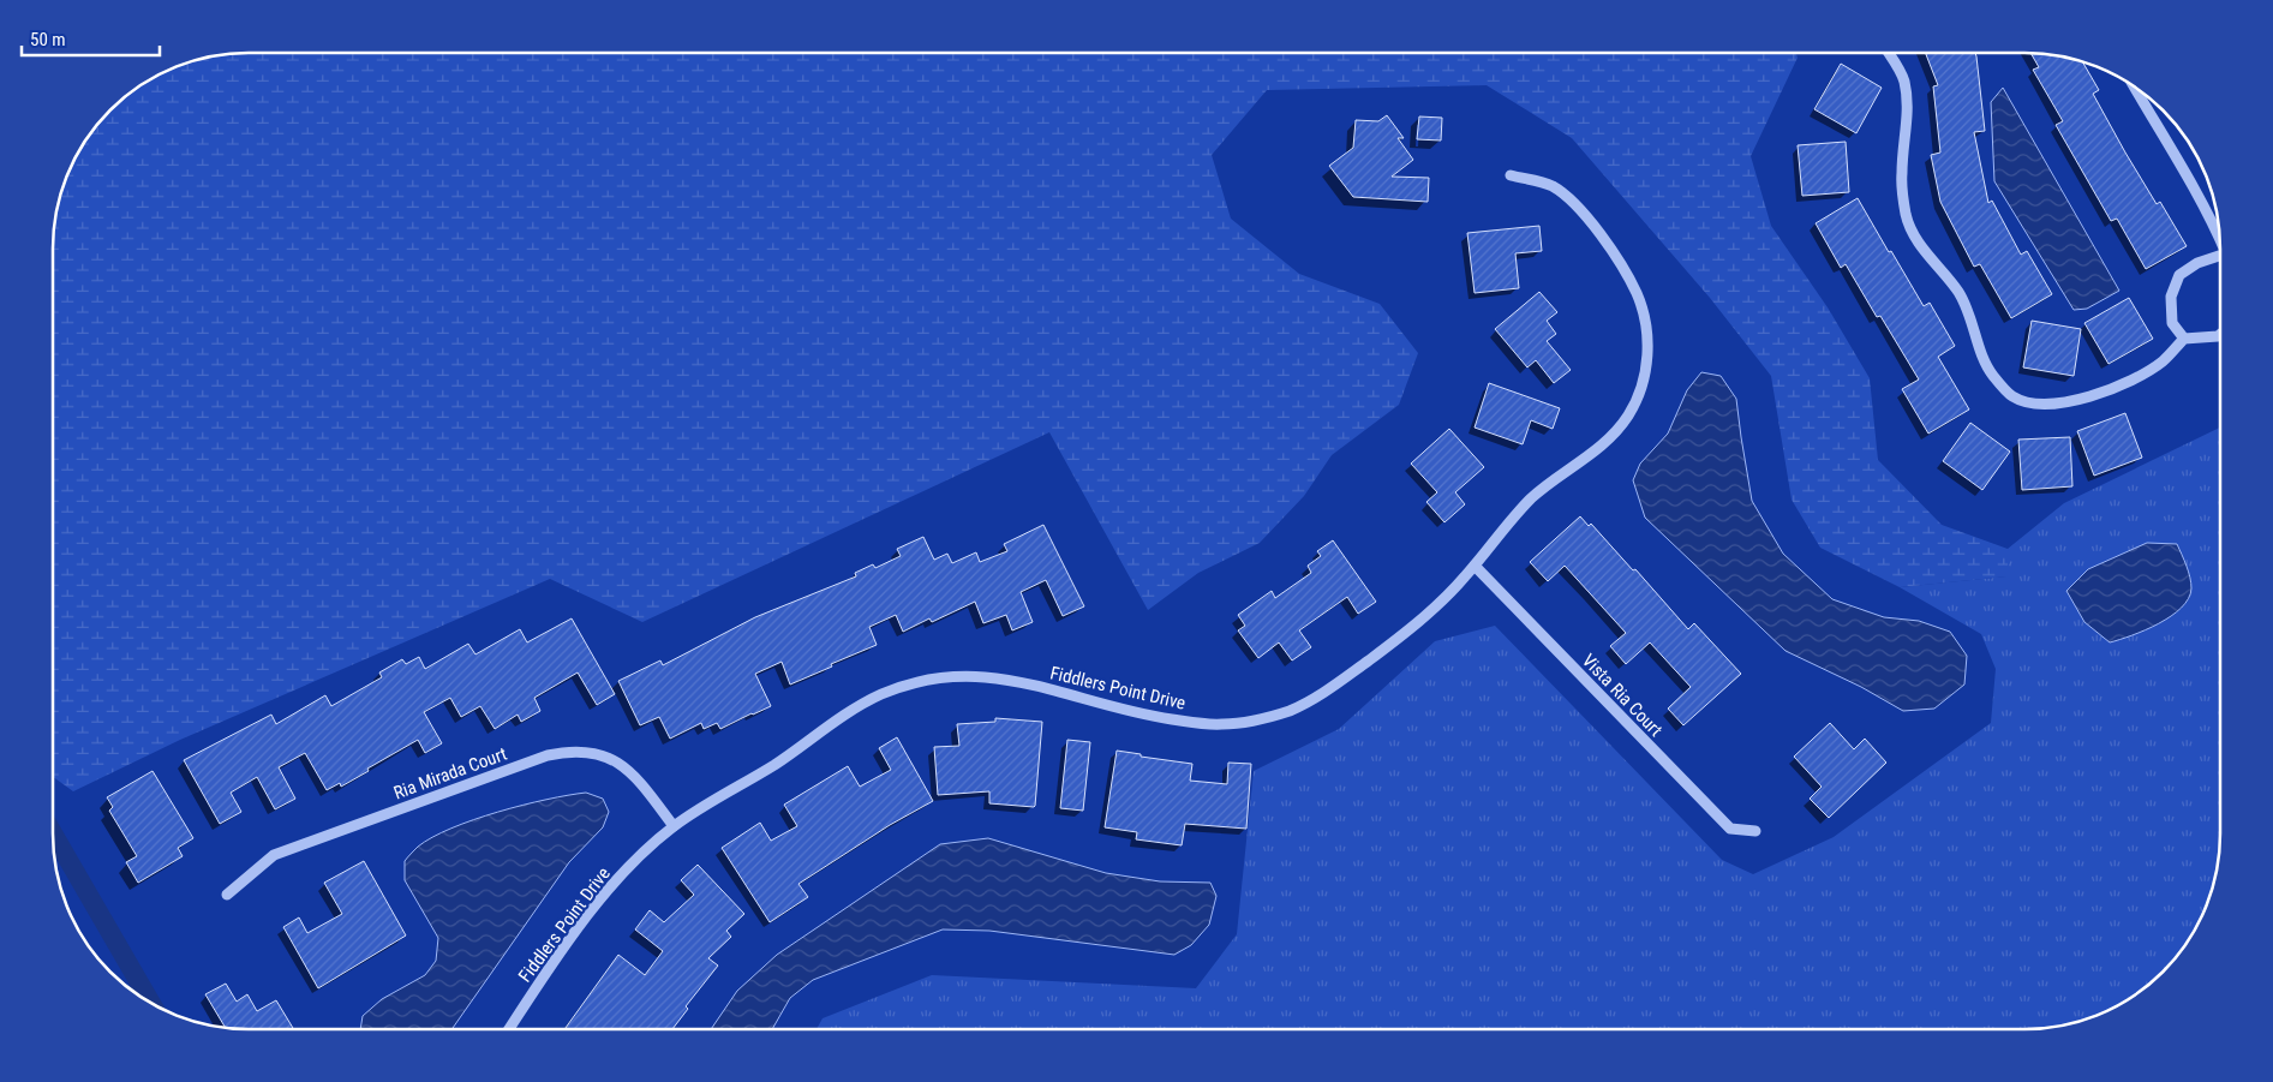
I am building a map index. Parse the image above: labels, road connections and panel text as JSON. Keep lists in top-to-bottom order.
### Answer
{
  "streets": {
    "street": ["Fiddlers Point Drive", "Vista Ria Court", "Ria Mirada Court"]
  },
  "crossings": [
    ["Fiddlers Point Drive", "Vista Ria Court"],
    ["Fiddlers Point Drive", "Ria Mirada Court"]
  ],
  "scale_bar": "50 m"
}
